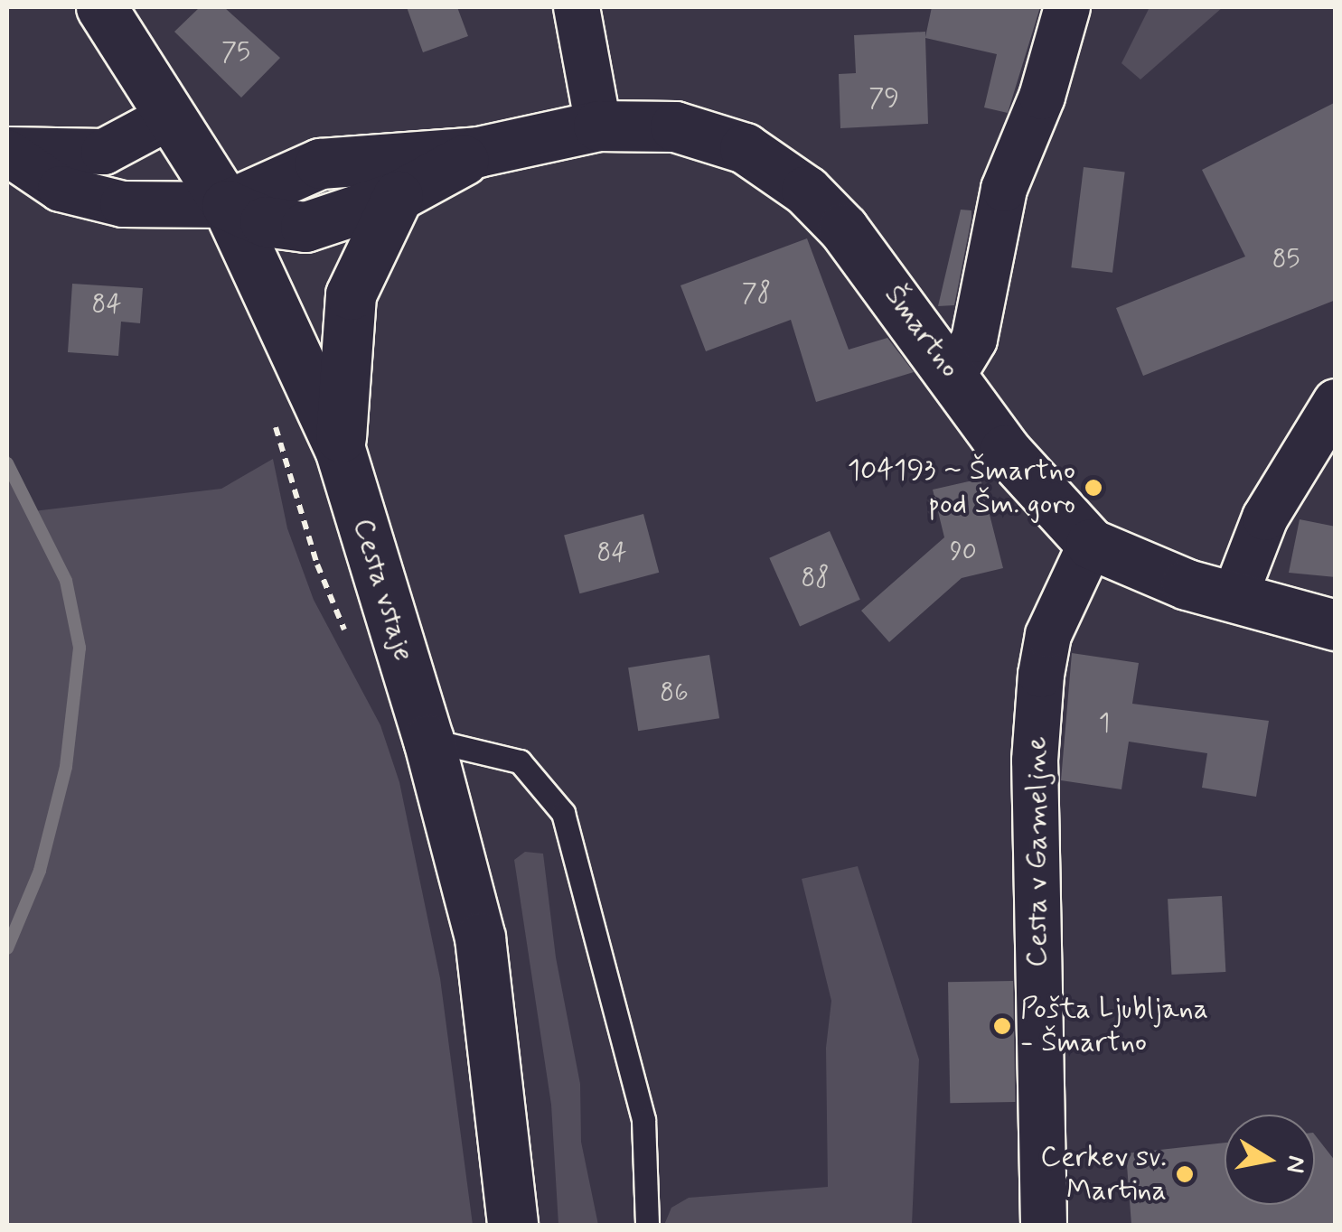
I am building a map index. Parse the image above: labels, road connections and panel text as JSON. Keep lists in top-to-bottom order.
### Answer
{
  "streets": {
    "main road": ["Šmartno", "Cesta vstaje"],
    "street": ["Cesta v Gameljne"]
  },
  "crossings": [
    ["Šmartno", "Cesta v Gameljne"]
  ],
  "places": ["104193 ~ Šmartno pod Šm. goro", "Pošta Ljubljana - Šmartno", "Cerkev sv. Martina"],
  "house_numbers": [
    "75",
    "79",
    "85",
    "78",
    "84",
    "90",
    "84",
    "88",
    "86",
    "1"
  ],
  "north": "right"
}
